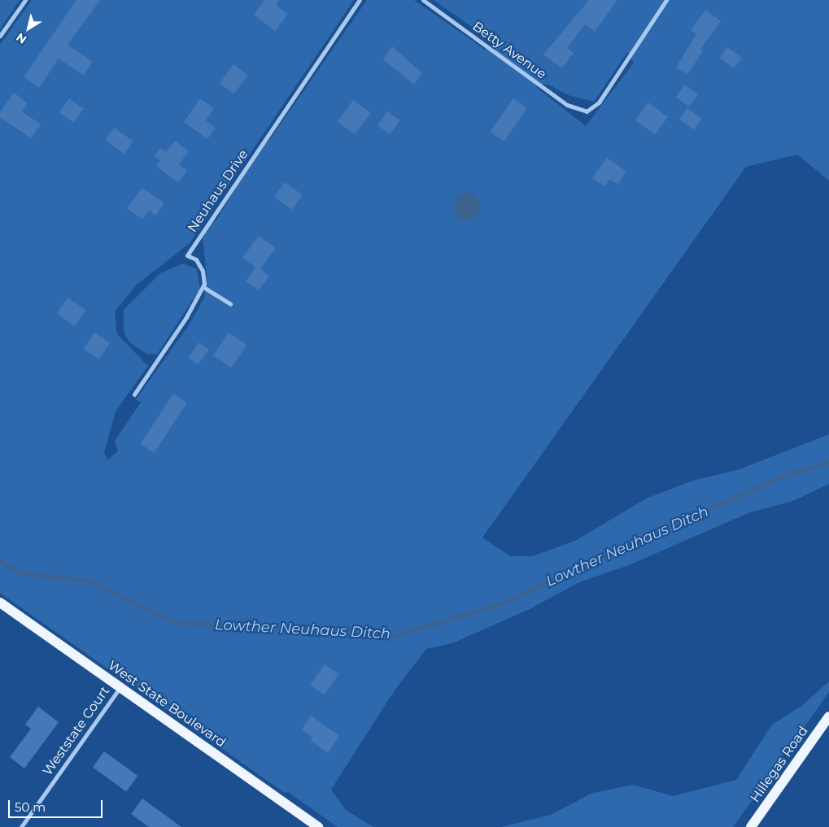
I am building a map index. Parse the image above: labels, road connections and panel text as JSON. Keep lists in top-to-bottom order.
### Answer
{
  "streets": {
    "main road": ["West State Boulevard", "Hillegas Road"],
    "street": ["Betty Avenue", "Neuhaus Drive", "Weststate Court"]
  },
  "crossings": [
    ["West State Boulevard", "Weststate Court"]
  ],
  "water": ["Lowther Neuhaus Ditch"],
  "scale_bar": "50 m",
  "north": "bottom left"
}
